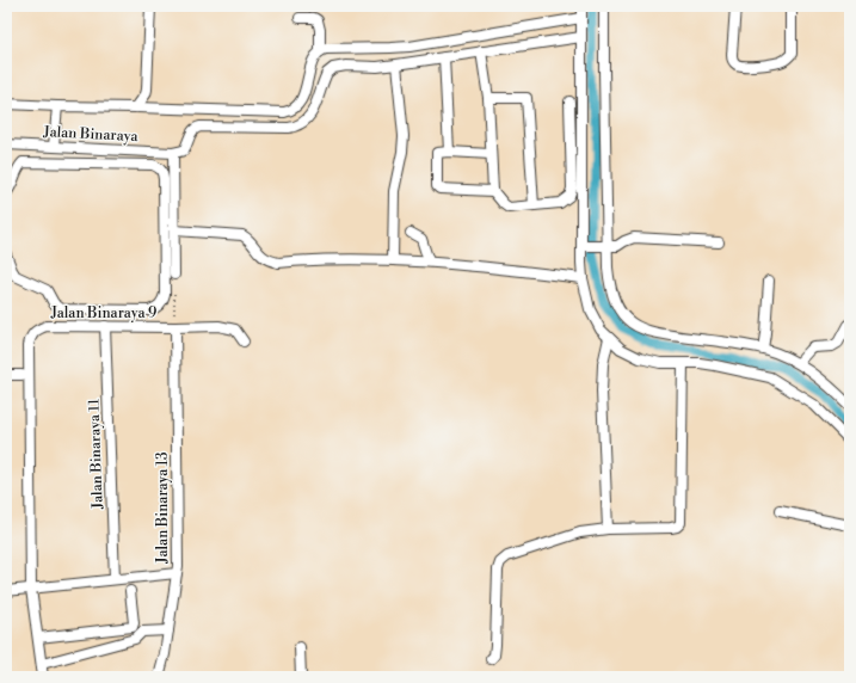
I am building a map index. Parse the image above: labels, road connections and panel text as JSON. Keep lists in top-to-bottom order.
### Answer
{
  "streets": {
    "street": [
      "Jalan Binaraya",
      "Jalan Binaraya 9",
      "Jalan Binaraya 11",
      "Jalan Binaraya 13"
    ]
  },
  "crossings": [
    ["Jalan Binaraya 9", "Jalan Binaraya 11"],
    ["Jalan Binaraya 9", "Jalan Binaraya 13"],
    ["Jalan Binaraya 11", "Jalan Binaraya 13"]
  ]
}
